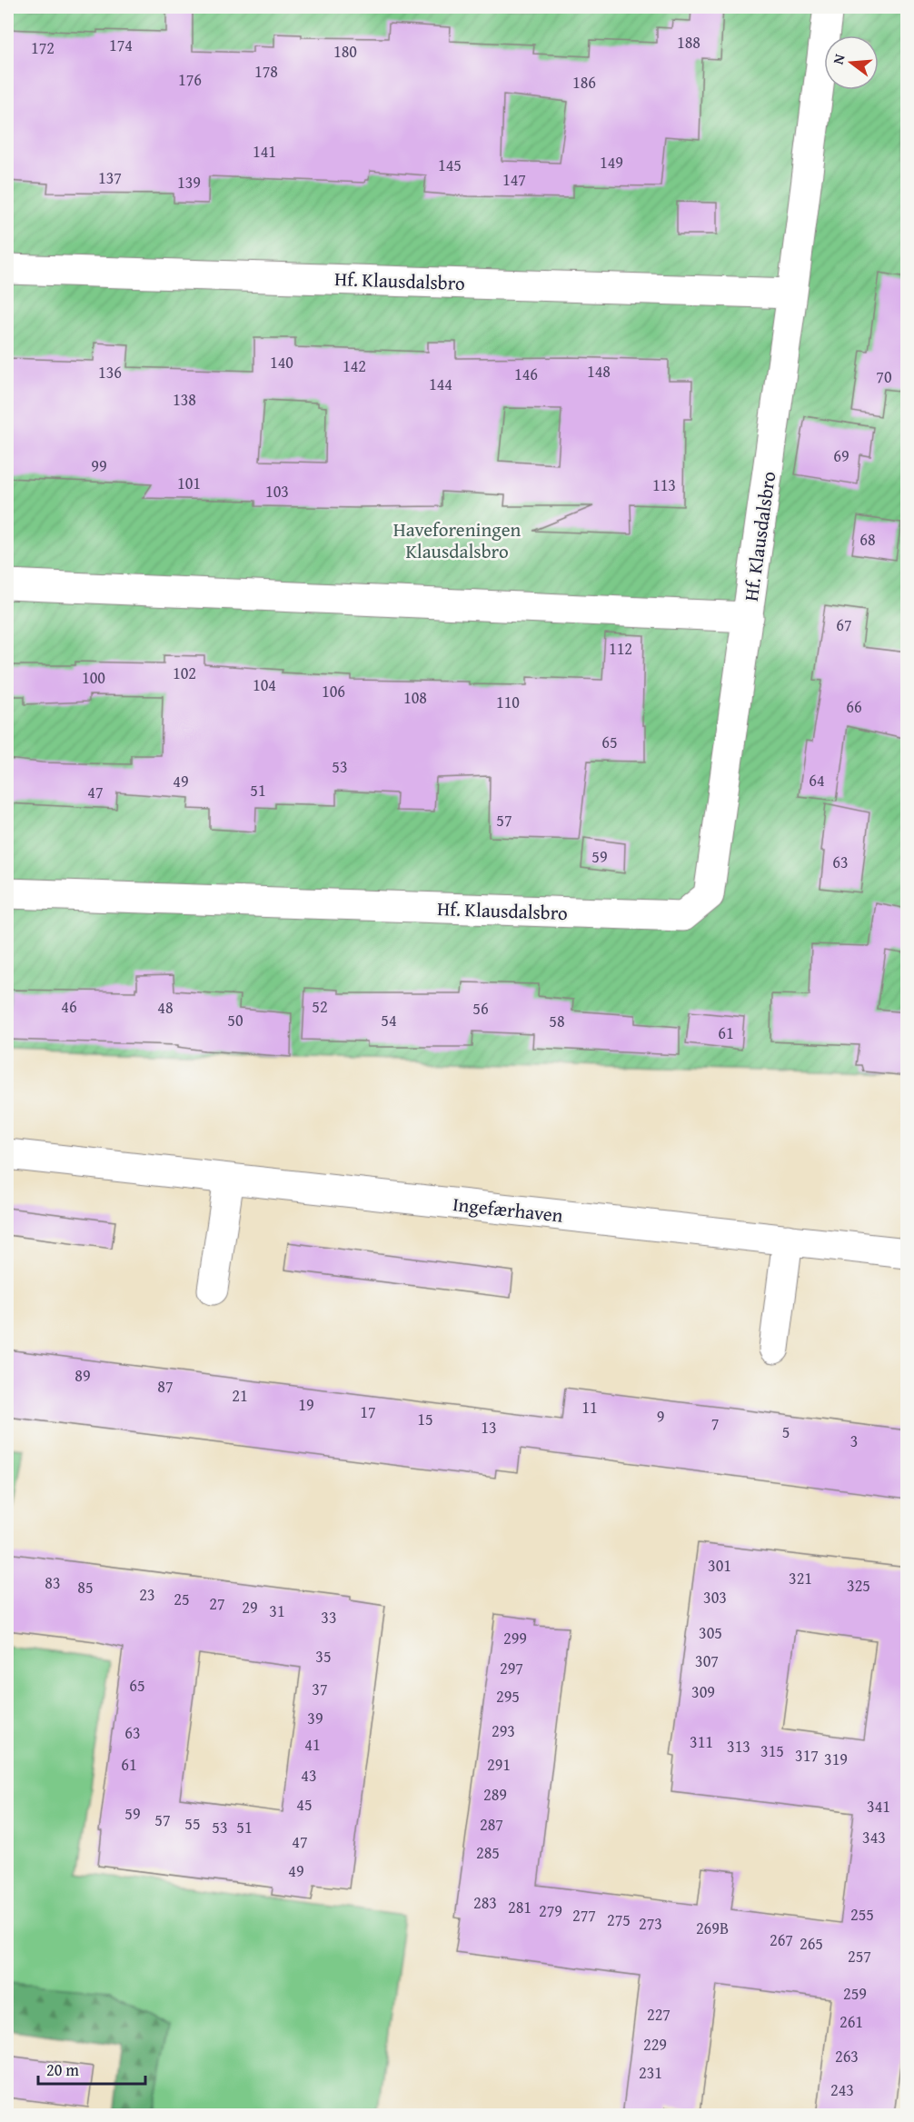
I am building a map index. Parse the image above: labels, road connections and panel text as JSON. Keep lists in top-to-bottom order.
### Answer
{
  "streets": {
    "street": ["Hf. Klausdalsbro", "Ingefærhaven"]
  },
  "parks": ["Haveforeningen Klausdalsbro"],
  "house_numbers": [
    "188",
    "174",
    "172",
    "180",
    "178",
    "176",
    "186",
    "141",
    "149",
    "145",
    "137",
    "147",
    "139",
    "140",
    "142",
    "148",
    "136",
    "146",
    "70",
    "144",
    "138",
    "69",
    "99",
    "101",
    "113",
    "103",
    "68",
    "67",
    "112",
    "102",
    "100",
    "104",
    "106",
    "108",
    "110",
    "66",
    "65",
    "53",
    "64",
    "49",
    "51",
    "47",
    "57",
    "59",
    "63",
    "46",
    "52",
    "48",
    "56",
    "50",
    "54",
    "58",
    "61",
    "89",
    "87",
    "21",
    "19",
    "11",
    "17",
    "9",
    "15",
    "7",
    "13",
    "5",
    "3",
    "301",
    "321",
    "83",
    "325",
    "85",
    "23",
    "303",
    "25",
    "27",
    "29",
    "31",
    "33",
    "305",
    "299",
    "35",
    "307",
    "297",
    "65",
    "37",
    "309",
    "295",
    "39",
    "293",
    "63",
    "311",
    "41",
    "313",
    "315",
    "317",
    "319",
    "61",
    "291",
    "43",
    "289",
    "45",
    "341",
    "59",
    "57",
    "55",
    "287",
    "53",
    "51",
    "343",
    "47",
    "285",
    "49",
    "283",
    "281",
    "279",
    "255",
    "277",
    "275",
    "273",
    "269B",
    "267",
    "265",
    "257",
    "259",
    "227",
    "261",
    "229",
    "263",
    "231",
    "243"
  ],
  "scale_bar": "20 m",
  "north": "left"
}
